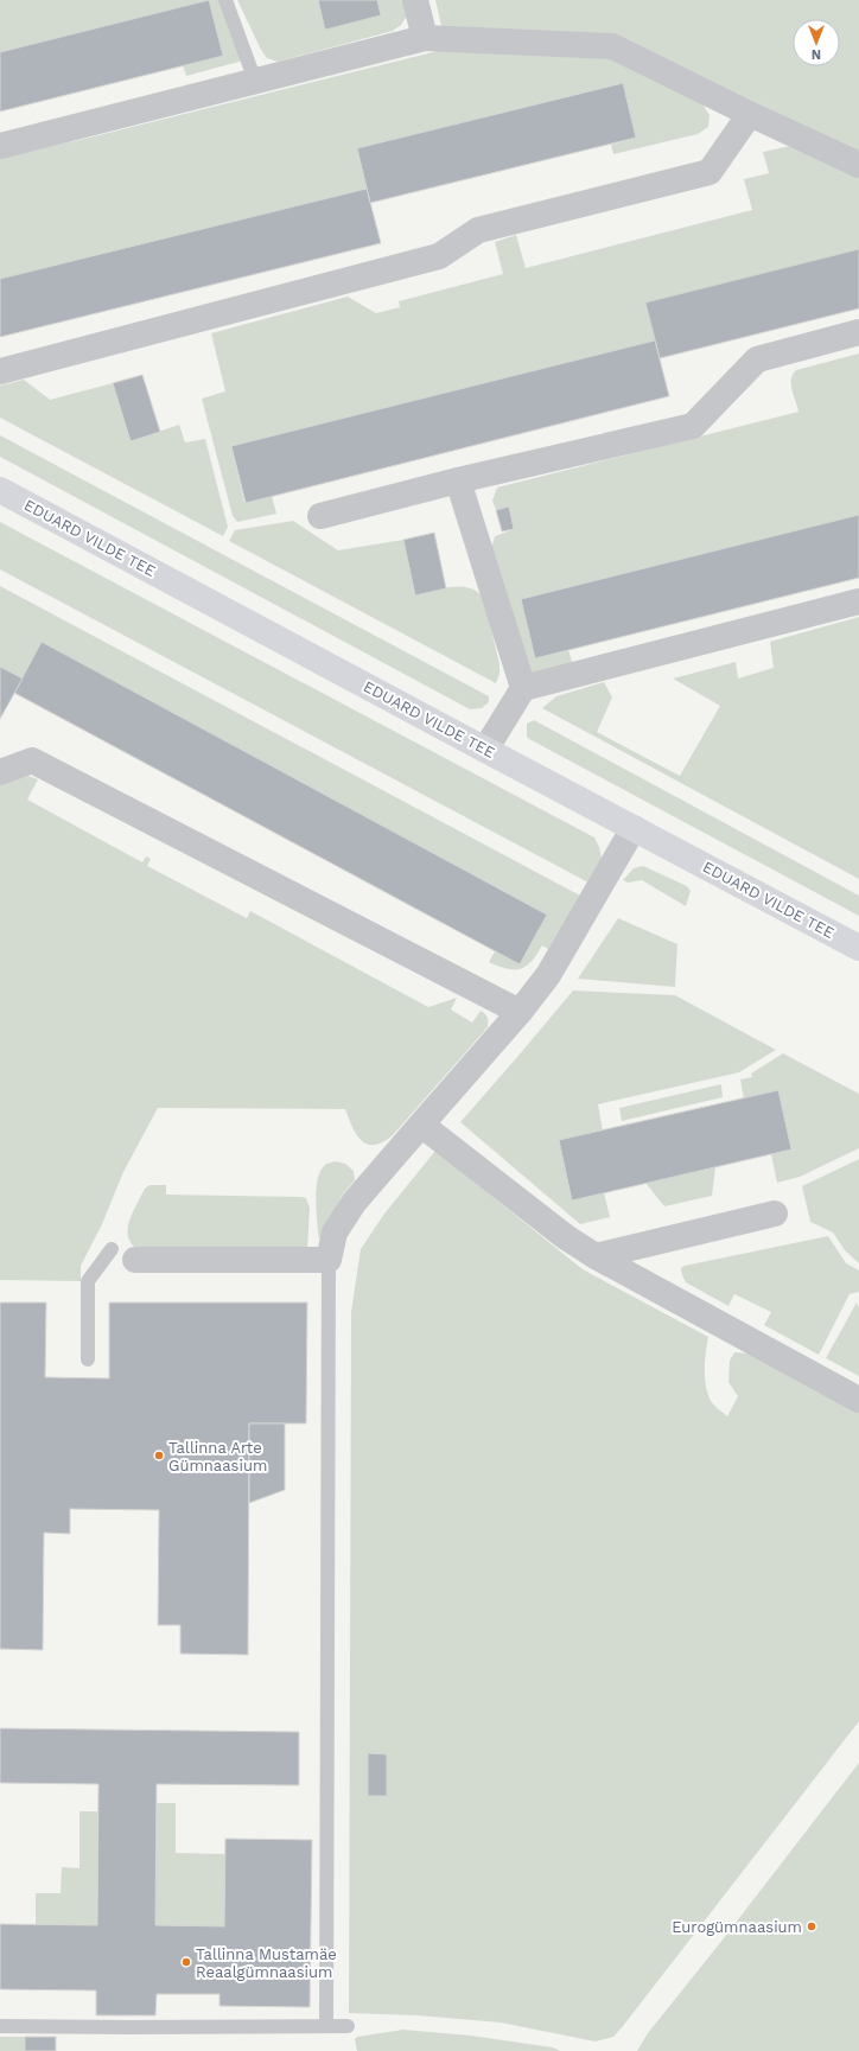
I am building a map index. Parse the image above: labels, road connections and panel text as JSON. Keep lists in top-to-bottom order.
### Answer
{
  "streets": {
    "street": ["EDUARD VILDE TEE"]
  },
  "places": ["Tallinna Arte Gümnaasium", "Eurogümnaasium", "Tallinna Mustamäe Reaalgümnaasium"],
  "north": "bottom"
}
